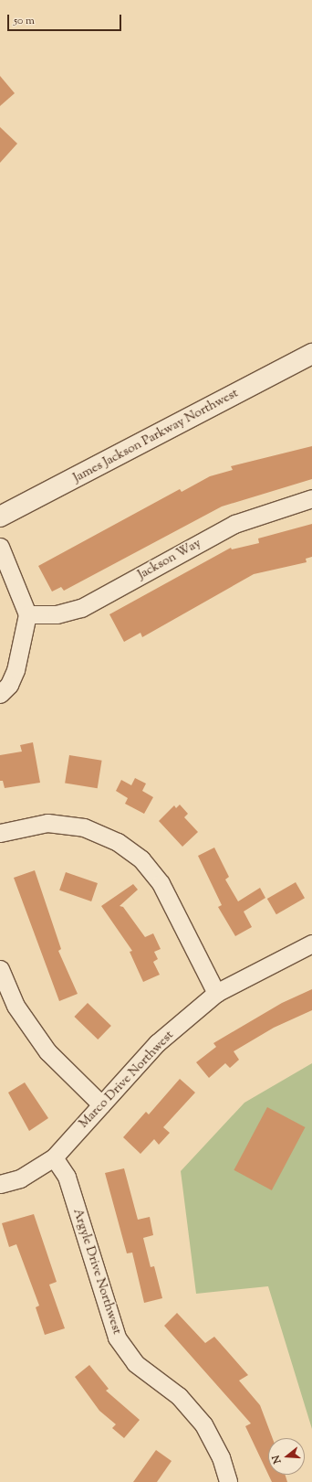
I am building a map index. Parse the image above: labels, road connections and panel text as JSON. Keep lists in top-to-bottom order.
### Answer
{
  "streets": {
    "main road": ["James Jackson Parkway Northwest"],
    "street": ["Jackson Way", "Marco Drive Northwest", "Argyle Drive Northwest"]
  },
  "crossings": [
    ["Marco Drive Northwest", "Argyle Drive Northwest"]
  ],
  "scale_bar": "50 m",
  "north": "left"
}
